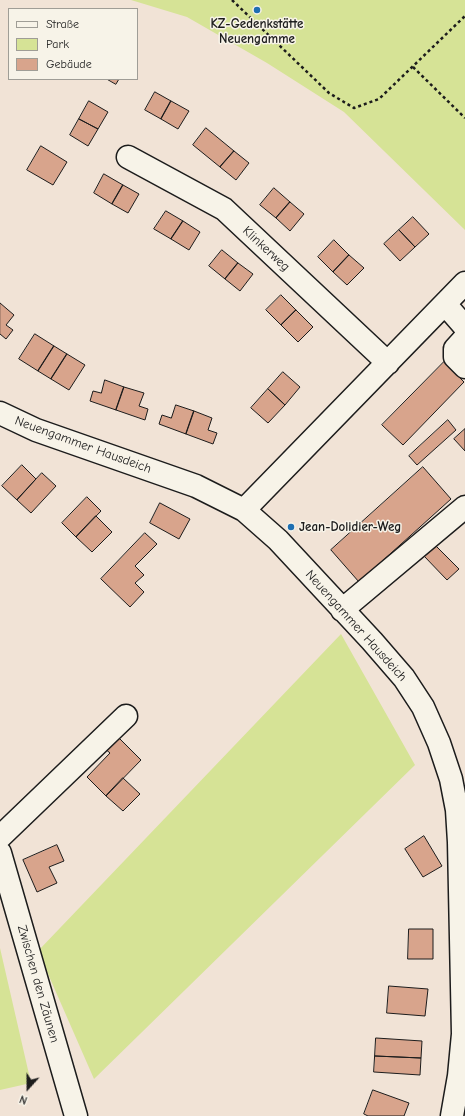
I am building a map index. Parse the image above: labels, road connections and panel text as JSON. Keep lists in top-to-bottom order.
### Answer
{
  "streets": {
    "street": ["Klinkerweg", "Neuengammer Hausdeich", "Zwischen den Zäunen"]
  },
  "places": ["KZ-Gedenkstätte Neuengamme", "Jean-Dolidier-Weg"],
  "legend": ["Straße", "Park", "Gebäude"],
  "north": "bottom"
}
